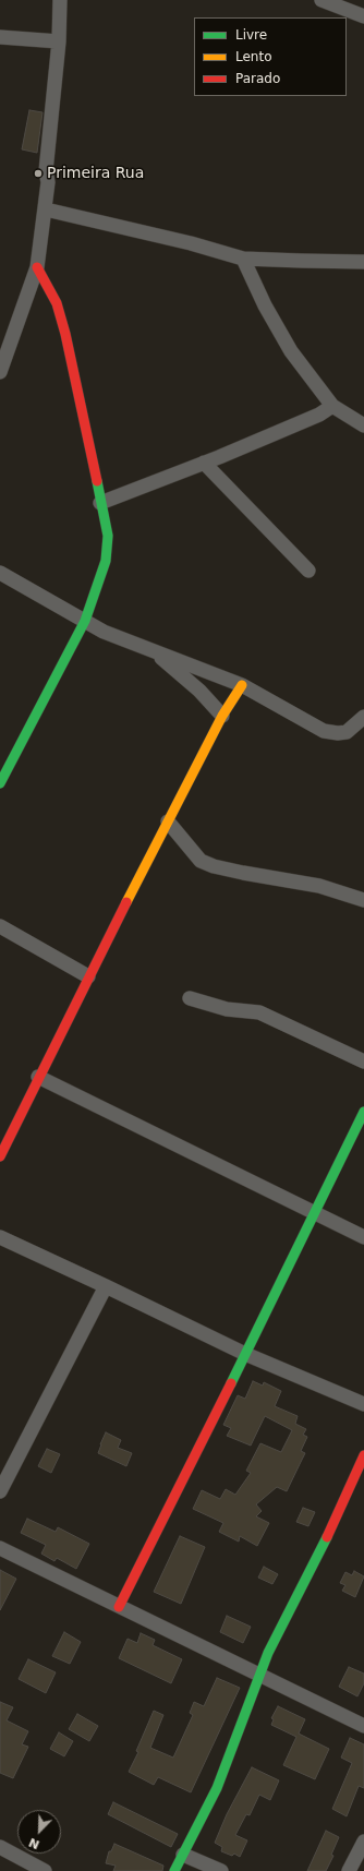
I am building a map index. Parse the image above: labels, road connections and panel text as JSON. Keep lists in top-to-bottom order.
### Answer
{
  "places": ["Primeira Rua"],
  "legend": ["Livre", "Lento", "Parado"],
  "north": "bottom left"
}
